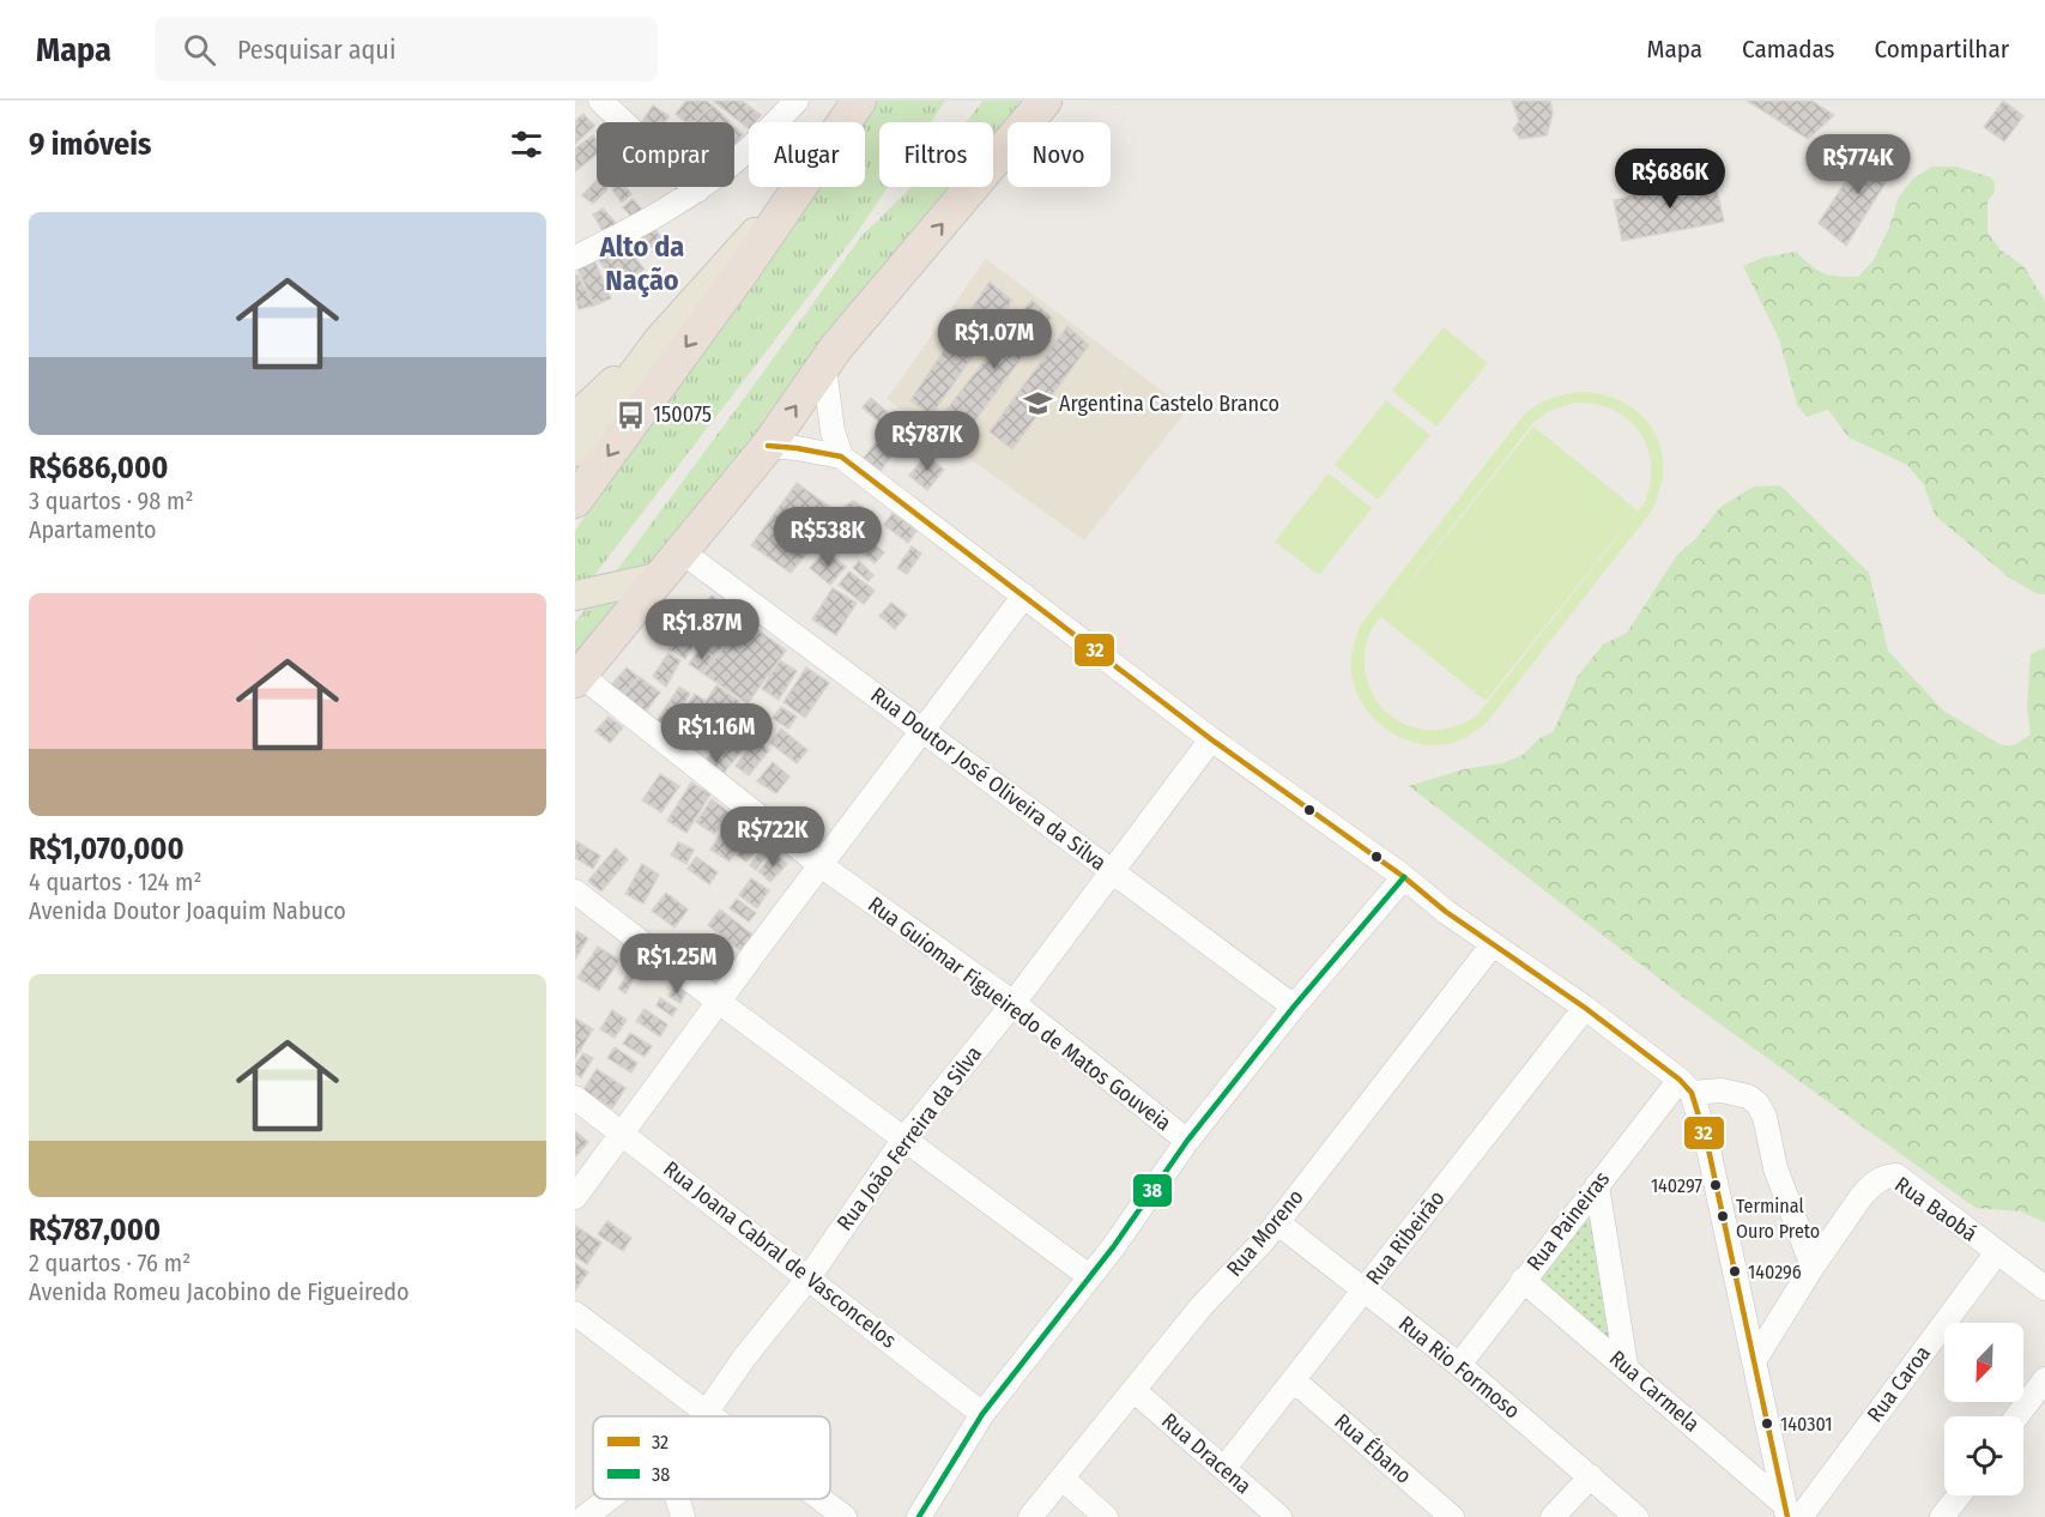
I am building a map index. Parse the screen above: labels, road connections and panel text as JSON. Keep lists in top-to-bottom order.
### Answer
{
  "streets": {
    "street": [
      "Rua Doutor José Oliveira da Silva",
      "Rua Guiomar Figueiredo de Matos Gouveia",
      "Rua João Ferreira da Silva",
      "Rua Baobá",
      "Rua Paineiras",
      "Rua Moreno",
      "Rua Ribeirão",
      "Rua Joana Cabral de Vasconcelos",
      "Rua Rio Formoso",
      "Rua Caroa",
      "Rua Carmela",
      "Rua Ébano",
      "Rua Dracena"
    ]
  },
  "crossings": [
    ["Rua Doutor José Oliveira da Silva", "Rua João Ferreira da Silva"],
    ["Rua Guiomar Figueiredo de Matos Gouveia", "Rua João Ferreira da Silva"],
    ["Rua João Ferreira da Silva", "Rua Joana Cabral de Vasconcelos"],
    ["Rua Baobá", "Rua Caroa"],
    ["Rua Paineiras", "Rua Rio Formoso"],
    ["Rua Paineiras", "Rua Carmela"],
    ["Rua Moreno", "Rua Rio Formoso"],
    ["Rua Moreno", "Rua Dracena"],
    ["Rua Ribeirão", "Rua Rio Formoso"],
    ["Rua Ribeirão", "Rua Ébano"],
    ["Rua Ribeirão", "Rua Dracena"],
    ["Rua Caroa", "Rua Carmela"]
  ],
  "districts": ["Alto da Nação"],
  "places": {
    "school or university": ["Argentina Castelo Branco"],
    "bus stop": ["150075"],
    "other": [
      "140297",
      "Terminal Ouro Preto",
      "140296",
      "140301"
    ]
  },
  "lines": ["transit line 32", "transit line 38"],
  "legend": ["32", "38"],
  "north": "bottom left",
  "page": {
    "header": "Mapa",
    "search": "Pesquisar aqui",
    "nav": ["Mapa", "Camadas", "Compartilhar"],
    "heading": "9 imóveis",
    "chip": [
      "Comprar",
      "Alugar",
      "Filtros",
      "Novo"
    ],
    "price": [
      "R$774K",
      "R$686K",
      "R$1.07M",
      "R$787K",
      "R$538K",
      "R$1.87M",
      "R$1.16M",
      "R$722K",
      "R$1.25M"
    ],
    "list": [
      {
        "name": "R$686,000",
        "note": "3 quartos · 98 m² · Apartamento"
      },
      {
        "name": "R$1,070,000",
        "note": "4 quartos · 124 m² · Avenida Doutor Joaquim Nabuco"
      },
      {
        "name": "R$787,000",
        "note": "2 quartos · 76 m² · Avenida Romeu Jacobino de Figueiredo"
      }
    ]
  }
}
